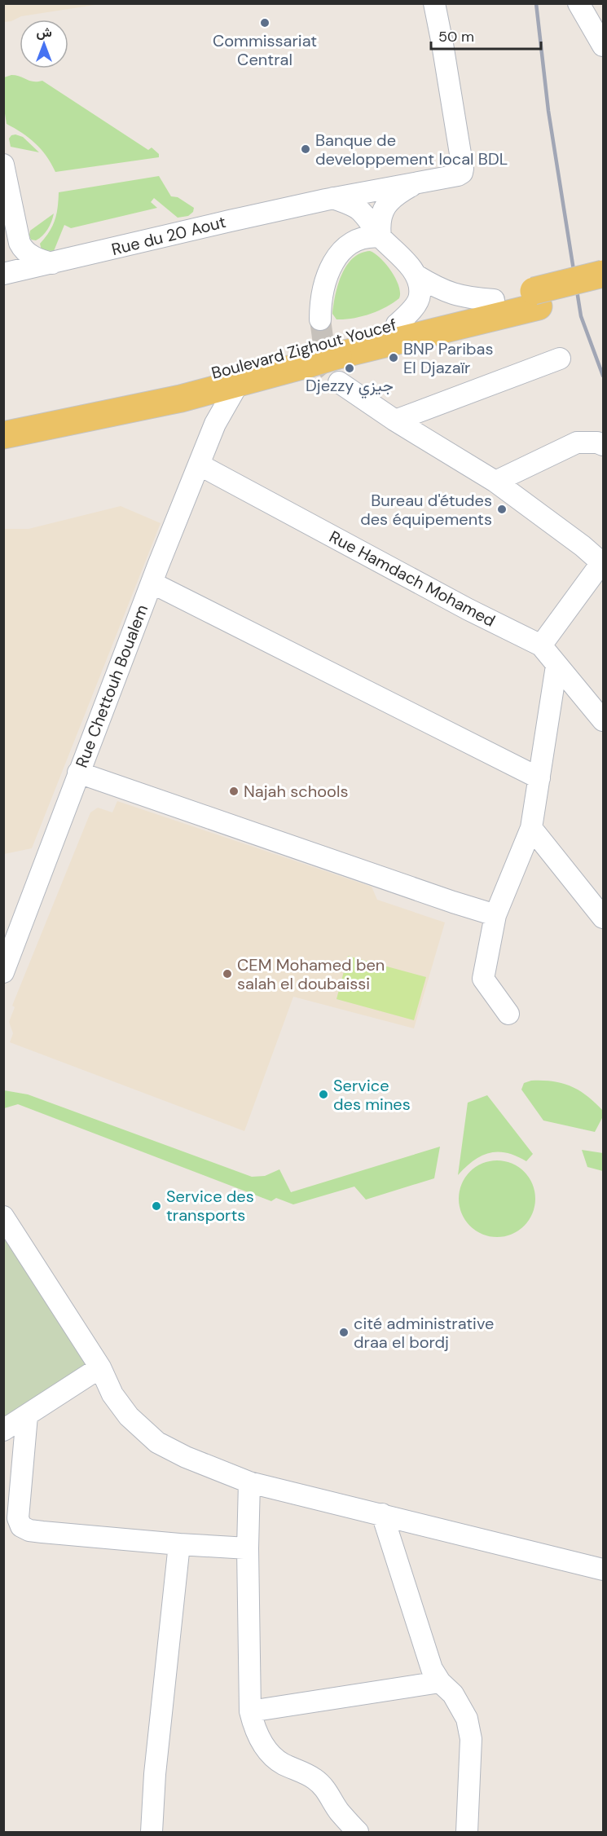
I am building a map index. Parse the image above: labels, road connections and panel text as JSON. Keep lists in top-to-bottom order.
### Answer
{
  "streets": {
    "main road": ["Boulevard Zighout Youcef"],
    "street": ["Rue du 20 Aout", "Rue Hamdach Mohamed", "Rue Chettouh Boualem"]
  },
  "crossings": [
    ["Boulevard Zighout Youcef", "Rue Chettouh Boualem"],
    ["Rue Hamdach Mohamed", "Rue Chettouh Boualem"]
  ],
  "places": [
    "Commissariat Central",
    "Banque de developpement local BDL",
    "BNP Paribas El Djazaïr",
    "Djezzy جيزي",
    "Bureau d'études des équipements",
    "Najah schools",
    "CEM Mohamed ben salah el doubaissi",
    "Service des mines",
    "Service des transports",
    "cité administrative draa el bordj"
  ],
  "scale_bar": "50 m",
  "north": "top"
}
